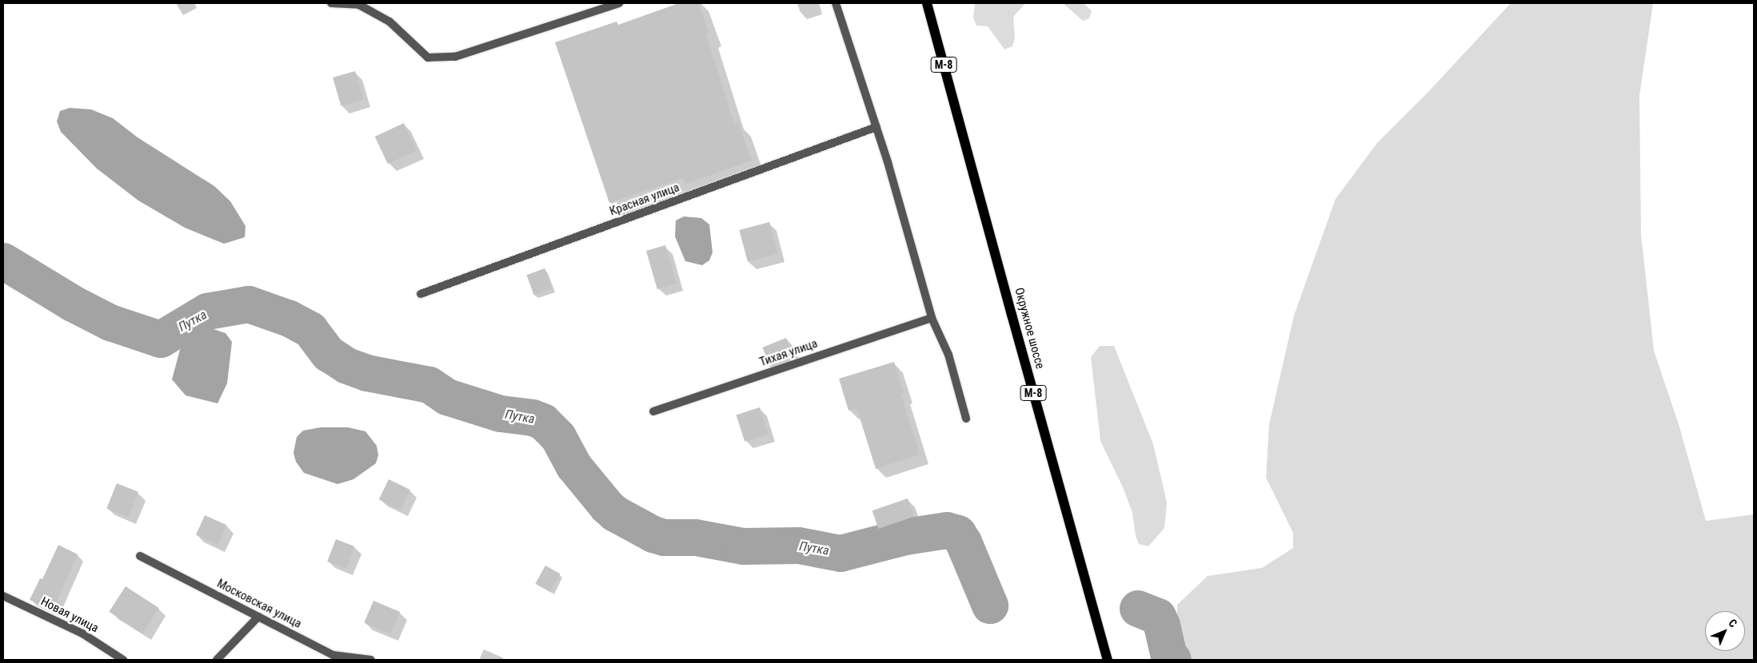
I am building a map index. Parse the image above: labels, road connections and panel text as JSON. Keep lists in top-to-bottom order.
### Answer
{
  "streets": {
    "main road": ["М-8", "Окружное шоссе"],
    "street": [
      "Красная улица",
      "Тихая улица",
      "Московская улица",
      "Новая улица"
    ]
  },
  "water": ["Путка"],
  "north": "top right"
}
